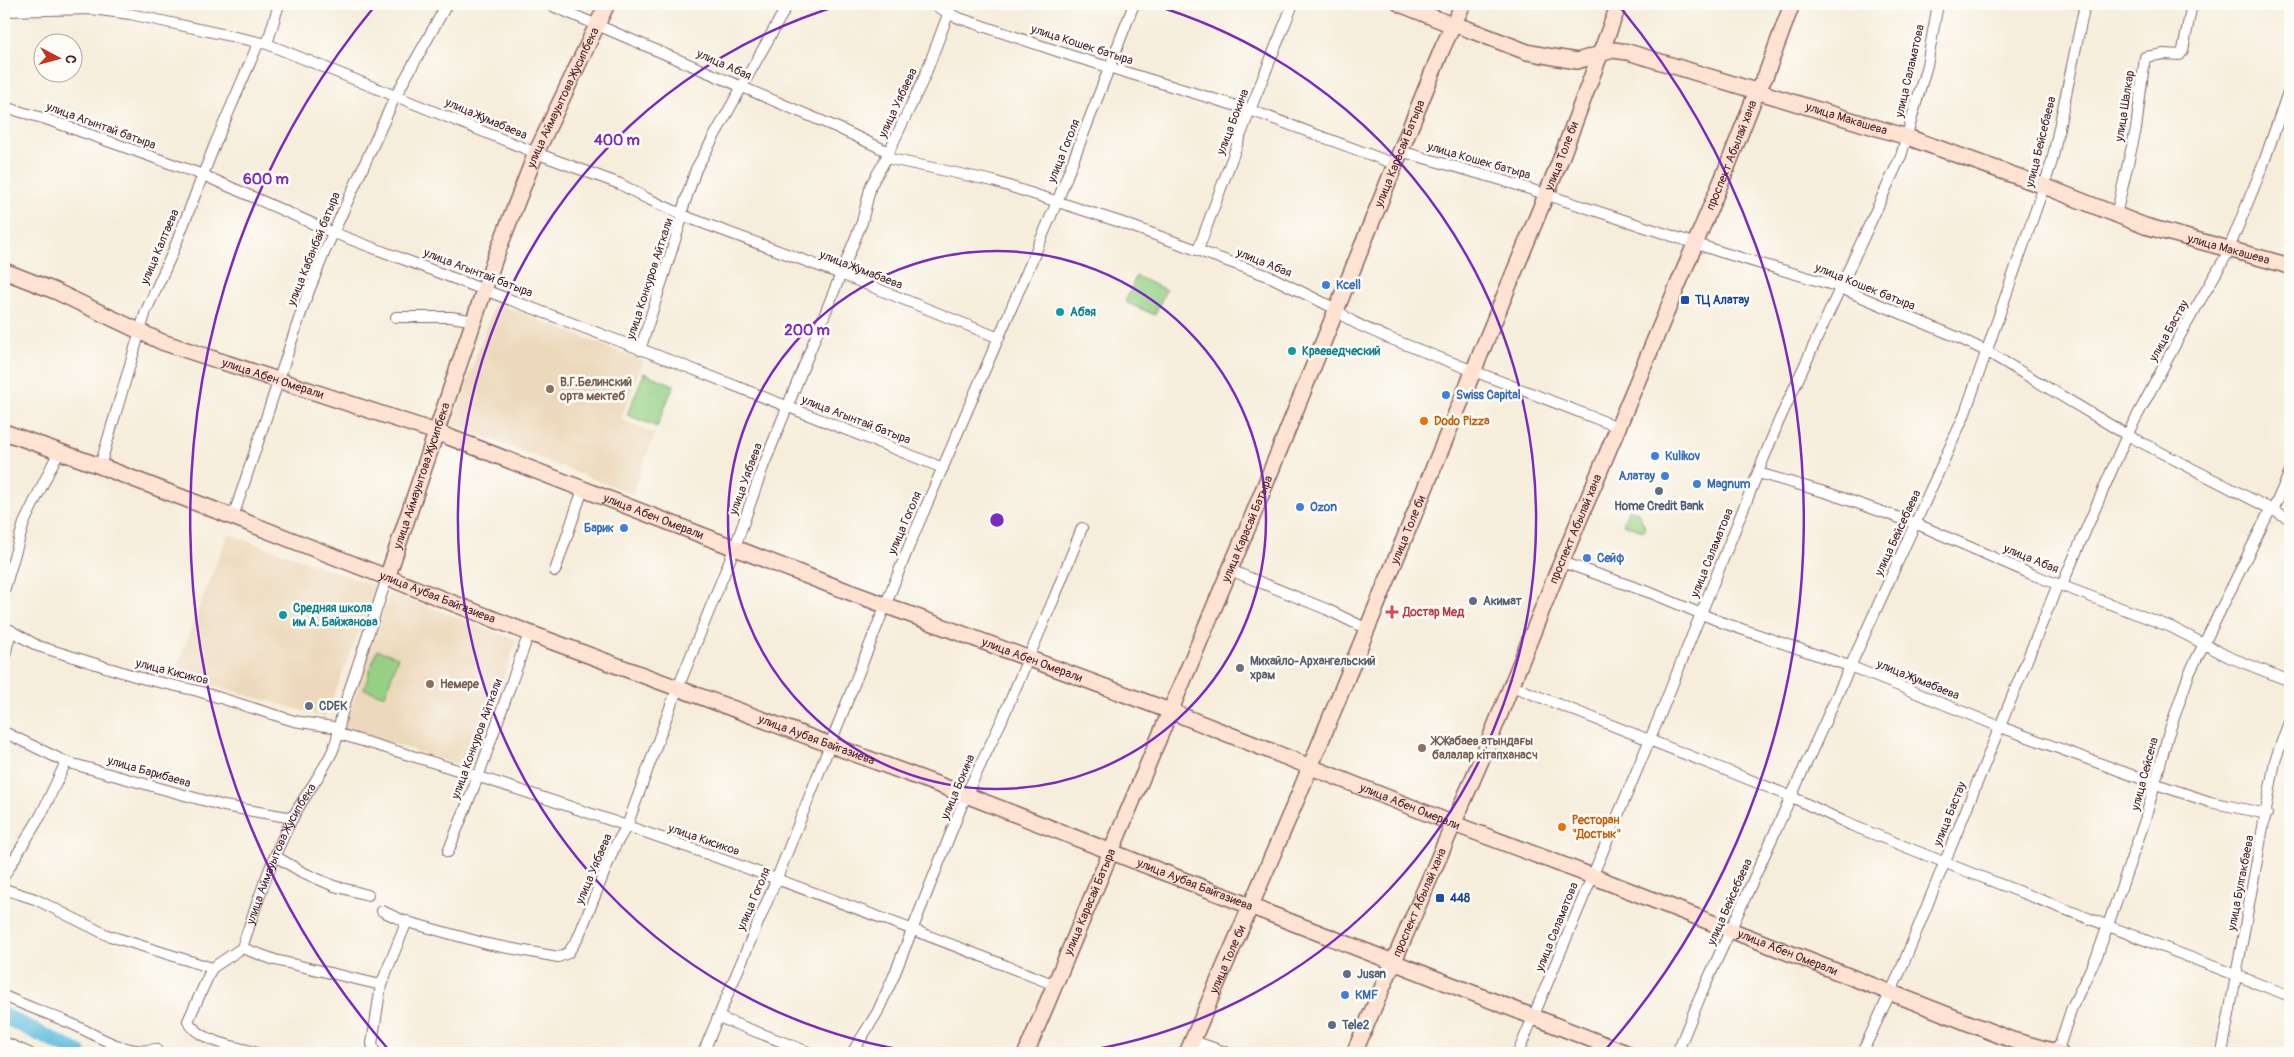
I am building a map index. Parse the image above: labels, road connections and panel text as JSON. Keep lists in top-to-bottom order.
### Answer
{
  "streets": {
    "main road": [
      "улица Аймауытова Жусипбека",
      "улица Макашева",
      "улица Карасай Батыра",
      "улица Толе би",
      "проспект Абылай хана",
      "улица Абен Омерали",
      "улица Аубая Байгазиева"
    ],
    "street": [
      "улица Кошек батыра",
      "улица Абая",
      "улица Саламатова",
      "улица Уябаева",
      "улица Шалкар",
      "улица Жумабаева",
      "улица Бокина",
      "улица Агынтай батыра",
      "улица Бейсебаева",
      "улица Гоголя",
      "улица Калтаева",
      "улица Кабанбай батыра",
      "улица Конкуров Айткали",
      "улица Бастау",
      "улица Кисиков",
      "улица Барибаева",
      "улица Сейсена",
      "улица Булгакбаева"
    ]
  },
  "crossings": [
    ["улица Кошек батыра", "улица Саламатова"],
    ["улица Кошек батыра", "улица Уябаева"],
    ["улица Кошек батыра", "улица Бокина"],
    ["улица Кошек батыра", "улица Бейсебаева"],
    ["улица Кошек батыра", "улица Гоголя"],
    ["улица Кошек батыра", "улица Карасай Батыра"],
    ["улица Кошек батыра", "улица Толе би"],
    ["улица Кошек батыра", "проспект Абылай хана"],
    ["улица Кошек батыра", "улица Бастау"],
    ["улица Кошек батыра", "улица Сейсена"],
    ["улица Абая", "улица Саламатова"],
    ["улица Абая", "улица Аймауытова Жусипбека"],
    ["улица Абая", "улица Уябаева"],
    ["улица Абая", "улица Бокина"],
    ["улица Абая", "улица Бейсебаева"],
    ["улица Абая", "улица Гоголя"],
    ["улица Абая", "улица Карасай Батыра"],
    ["улица Абая", "улица Толе би"],
    ["улица Абая", "проспект Абылай хана"],
    ["улица Абая", "улица Конкуров Айткали"],
    ["улица Абая", "улица Бастау"],
    ["улица Абая", "улица Сейсена"],
    ["улица Саламатова", "улица Макашева"],
    ["улица Саламатова", "улица Жумабаева"],
    ["улица Саламатова", "улица Абен Омерали"],
    ["улица Саламатова", "улица Аубая Байгазиева"],
    ["улица Аймауытова Жусипбека", "улица Жумабаева"],
    ["улица Аймауытова Жусипбека", "улица Агынтай батыра"],
    ["улица Аймауытова Жусипбека", "улица Абен Омерали"],
    ["улица Аймауытова Жусипбека", "улица Аубая Байгазиева"],
    ["улица Аймауытова Жусипбека", "улица Кисиков"],
    ["улица Аймауытова Жусипбека", "улица Барибаева"],
    ["улица Уябаева", "улица Жумабаева"],
    ["улица Уябаева", "улица Агынтай батыра"],
    ["улица Уябаева", "улица Абен Омерали"],
    ["улица Уябаева", "улица Аубая Байгазиева"],
    ["улица Уябаева", "улица Кисиков"],
    ["улица Шалкар", "улица Макашева"],
    ["улица Макашева", "улица Бейсебаева"],
    ["улица Макашева", "улица Карасай Батыра"],
    ["улица Макашева", "улица Толе би"],
    ["улица Макашева", "проспект Абылай хана"],
    ["улица Макашева", "улица Бастау"],
    ["улица Жумабаева", "улица Бейсебаева"],
    ["улица Жумабаева", "улица Гоголя"],
    ["улица Жумабаева", "проспект Абылай хана"],
    ["улица Жумабаева", "улица Калтаева"],
    ["улица Жумабаева", "улица Кабанбай батыра"],
    ["улица Жумабаева", "улица Конкуров Айткали"],
    ["улица Жумабаева", "улица Бастау"],
    ["улица Жумабаева", "улица Сейсена"],
    ["улица Жумабаева", "улица Булгакбаева"],
    ["улица Бокина", "улица Абен Омерали"],
    ["улица Бокина", "улица Аубая Байгазиева"],
    ["улица Бокина", "улица Кисиков"],
    ["улица Агынтай батыра", "улица Гоголя"],
    ["улица Агынтай батыра", "улица Калтаева"],
    ["улица Агынтай батыра", "улица Кабанбай батыра"],
    ["улица Агынтай батыра", "улица Конкуров Айткали"],
    ["улица Бейсебаева", "улица Абен Омерали"],
    ["улица Гоголя", "улица Абен Омерали"],
    ["улица Гоголя", "улица Аубая Байгазиева"],
    ["улица Гоголя", "улица Кисиков"],
    ["улица Карасай Батыра", "улица Абен Омерали"],
    ["улица Карасай Батыра", "улица Аубая Байгазиева"],
    ["улица Карасай Батыра", "улица Кисиков"],
    ["улица Толе би", "улица Абен Омерали"],
    ["улица Толе би", "улица Аубая Байгазиева"],
    ["проспект Абылай хана", "улица Абен Омерали"],
    ["проспект Абылай хана", "улица Аубая Байгазиева"],
    ["улица Калтаева", "улица Абен Омерали"],
    ["улица Калтаева", "улица Аубая Байгазиева"],
    ["улица Кабанбай батыра", "улица Абен Омерали"],
    ["улица Кабанбай батыра", "улица Аубая Байгазиева"],
    ["улица Конкуров Айткали", "улица Аубая Байгазиева"],
    ["улица Конкуров Айткали", "улица Кисиков"],
    ["улица Бастау", "улица Абен Омерали"],
    ["улица Абен Омерали", "улица Сейсена"]
  ],
  "places": {
    "other": [
      "Kcell",
      "Абая",
      "Краеведческий",
      "В.Г.Белинский орта мектеб",
      "Swiss Capital",
      "Dodo Pizza",
      "Kulikov",
      "Алатау",
      "Magnum",
      "Home Credit Bank",
      "Ozon",
      "Барик",
      "Сейф",
      "Акимат",
      "Средняя школа им А. Байжанова",
      "Михайло-Архангельский храм",
      "Немере",
      "CDEK",
      "Ж.Жабаев атындағы балалар кітапханасч",
      "Ресторан \"Достык\"",
      "Jusan",
      "KMF",
      "Tele2"
    ],
    "transit": ["ТЦ Алатау", "448"],
    "health": ["Достар Мед"]
  },
  "north": "right",
  "rings": ["400 m", "600 m", "200 m"]
}
